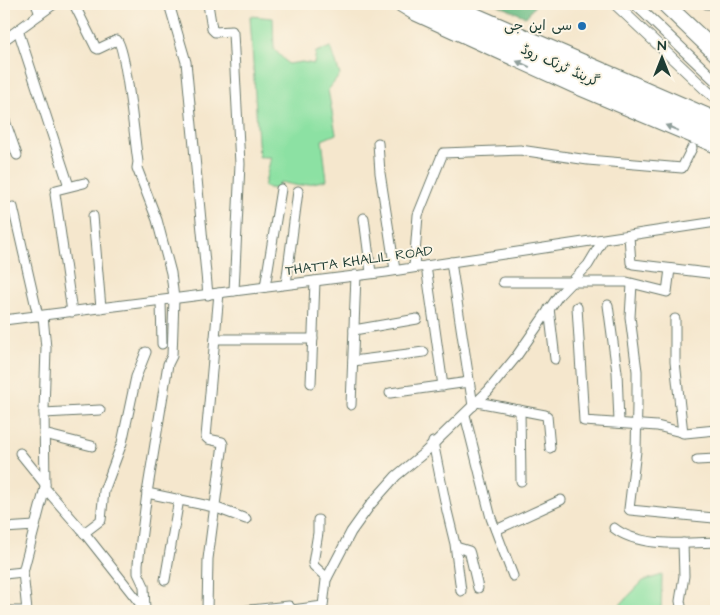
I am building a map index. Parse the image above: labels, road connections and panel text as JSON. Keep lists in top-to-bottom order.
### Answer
{
  "streets": {
    "main road": ["گرینڈ ٹرنک روڈ"],
    "street": ["THATTA KHALIL ROAD"]
  },
  "places": ["سی این جی"],
  "north": "top"
}
